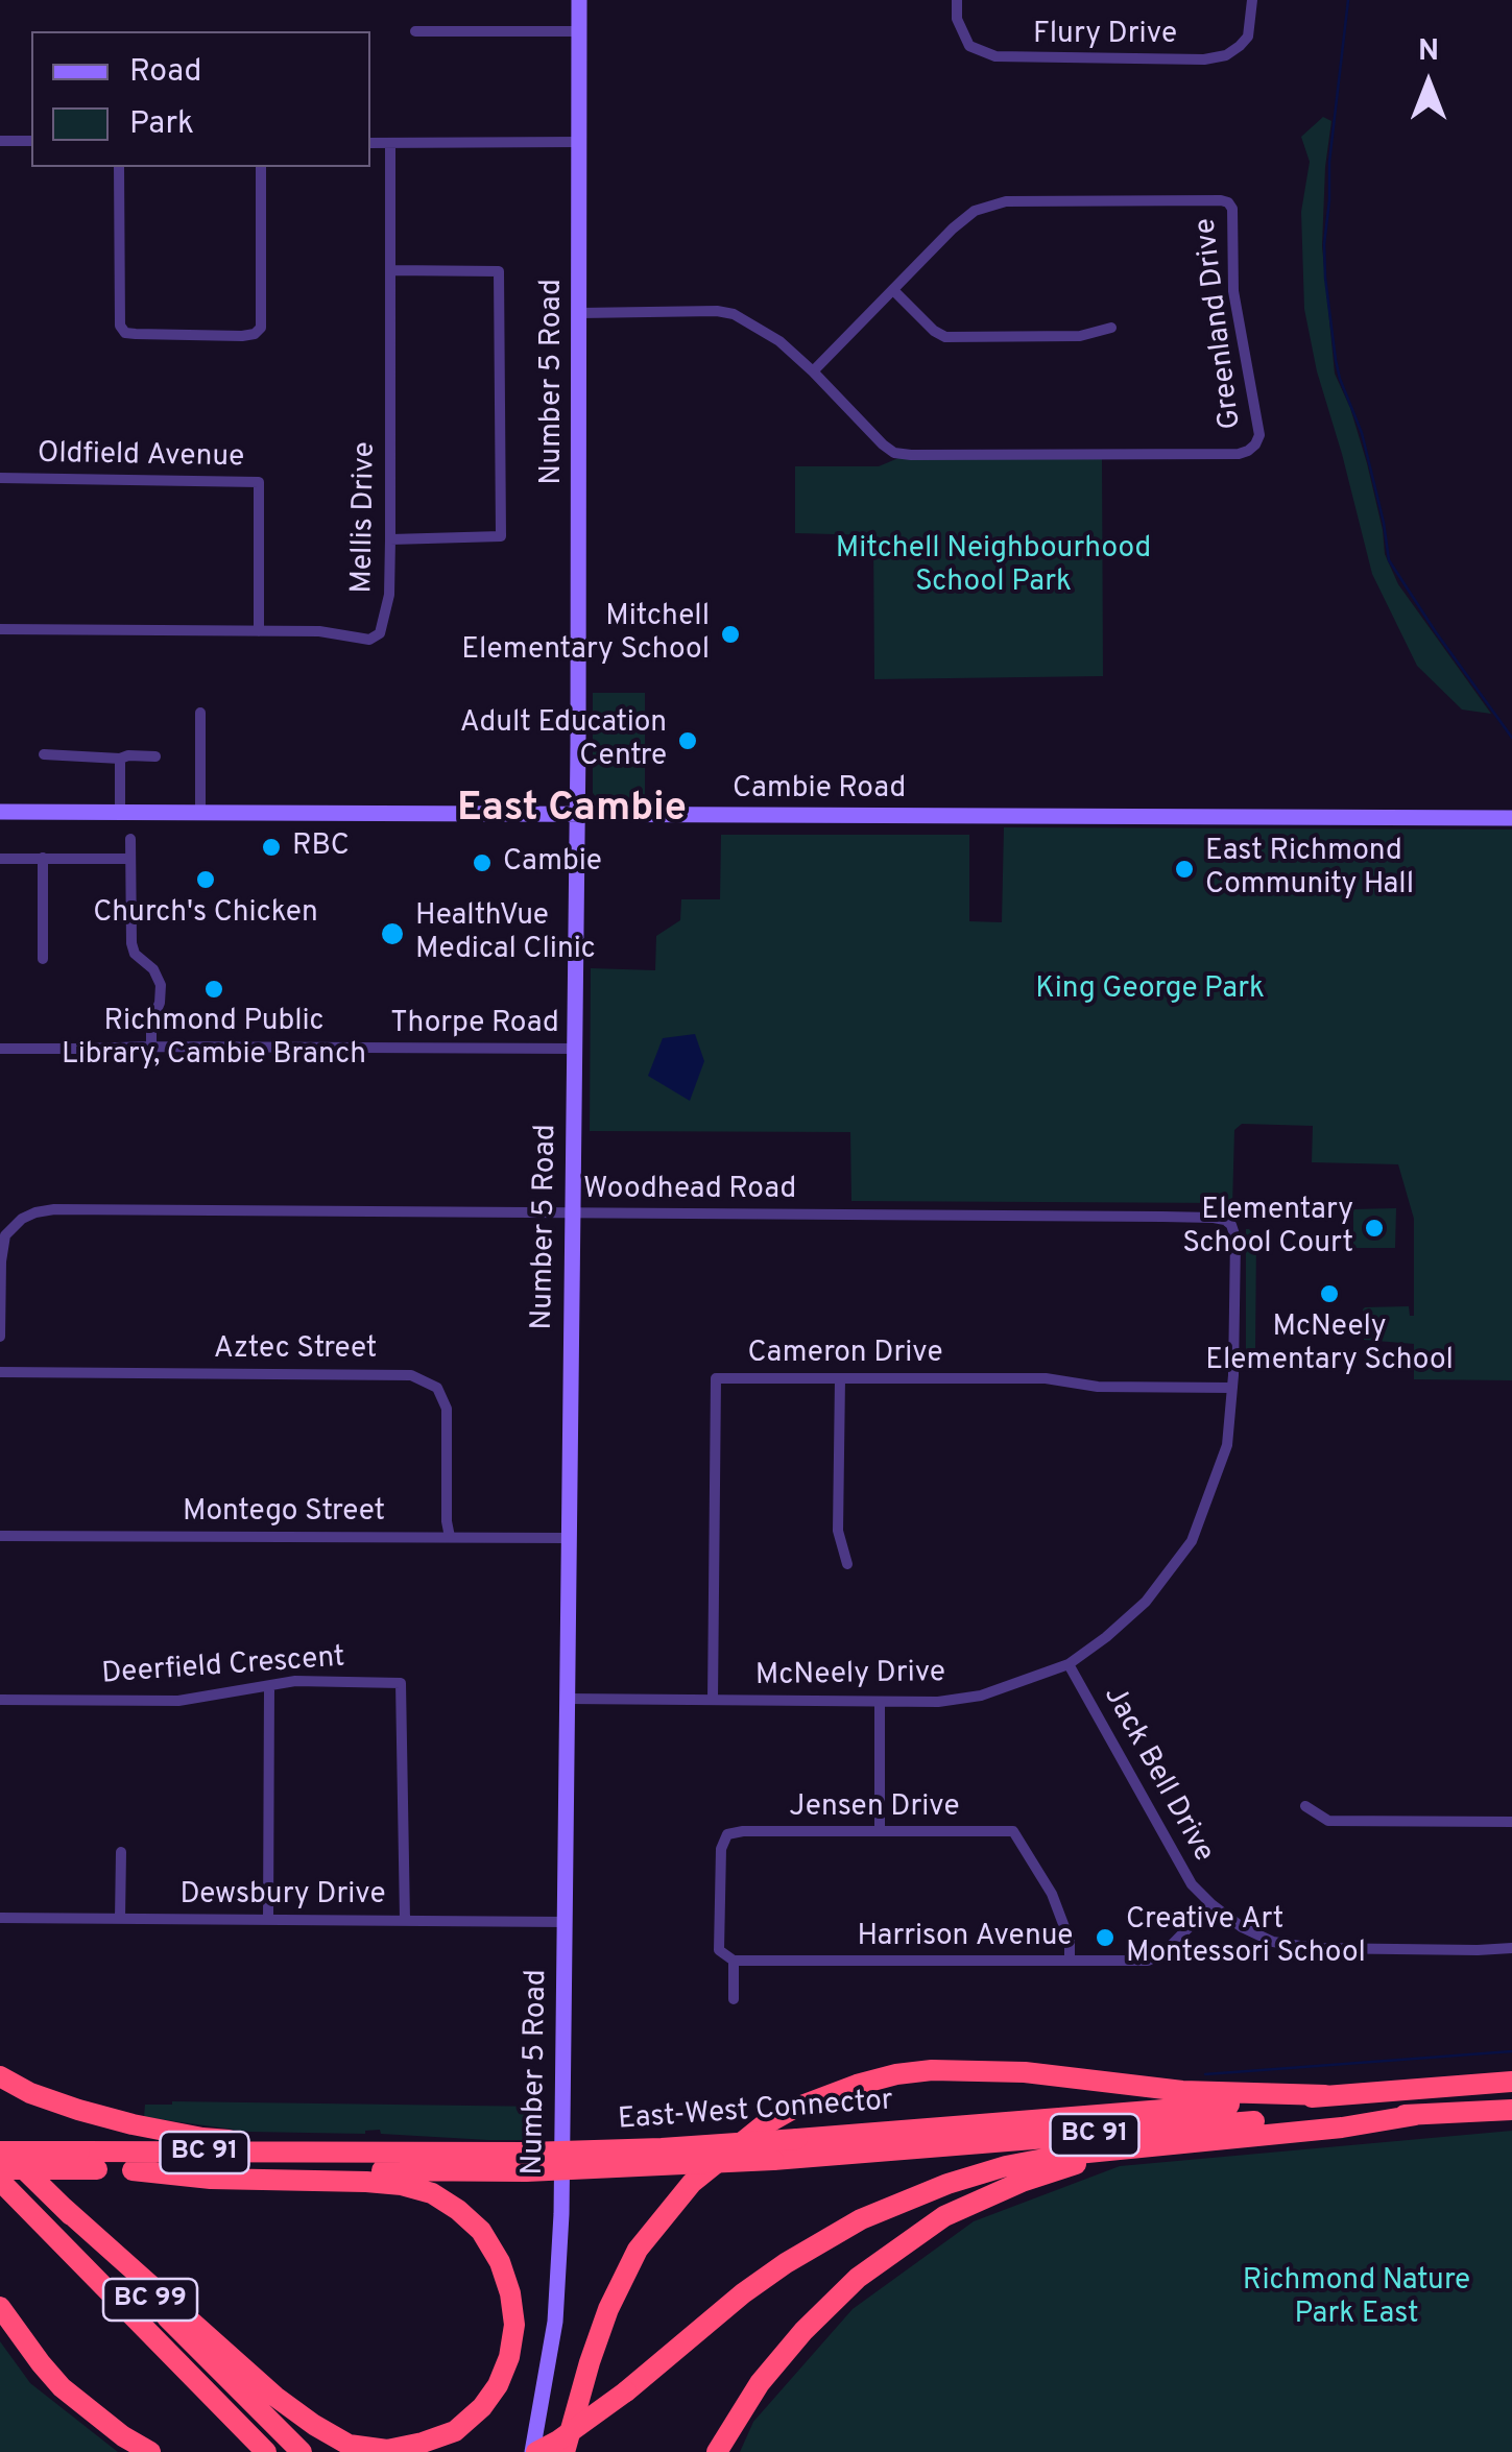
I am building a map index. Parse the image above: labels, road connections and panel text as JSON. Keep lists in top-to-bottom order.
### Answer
{
  "streets": {
    "highway": ["East-West Connector", "BC 91", "BC 99"],
    "main road": ["Number 5 Road", "Cambie Road"],
    "street": [
      "Flury Drive",
      "Greenland Drive",
      "Oldfield Avenue",
      "Mellis Drive",
      "Thorpe Road",
      "Woodhead Road",
      "Aztec Street",
      "Cameron Drive",
      "Montego Street",
      "Deerfield Crescent",
      "McNeely Drive",
      "Jack Bell Drive",
      "Jensen Drive",
      "Dewsbury Drive",
      "Harrison Avenue"
    ]
  },
  "crossings": [
    ["Greenland Drive", "Number 5 Road"],
    ["Number 5 Road", "Cambie Road"],
    ["Number 5 Road", "Thorpe Road"],
    ["Number 5 Road", "Woodhead Road"],
    ["Number 5 Road", "Montego Street"],
    ["Number 5 Road", "McNeely Drive"],
    ["Number 5 Road", "Dewsbury Drive"],
    ["Oldfield Avenue", "Mellis Drive"],
    ["Woodhead Road", "McNeely Drive"],
    ["Aztec Street", "Montego Street"],
    ["Cameron Drive", "McNeely Drive"],
    ["Deerfield Crescent", "Dewsbury Drive"],
    ["McNeely Drive", "Jack Bell Drive"],
    ["Jack Bell Drive", "Harrison Avenue"],
    ["Jensen Drive", "Harrison Avenue"],
    ["East-West Connector", "BC 99"]
  ],
  "districts": ["East Cambie"],
  "parks": ["Mitchell Neighbourhood School Park", "King George Park", "Richmond Nature Park East"],
  "places": [
    "Mitchell Elementary School",
    "Adult Education Centre",
    "RBC",
    "Cambie",
    "East Richmond Community Hall",
    "Church's Chicken",
    "HealthVue Medical Clinic",
    "Richmond Public Library, Cambie Branch",
    "Elementary School Court",
    "McNeely Elementary School",
    "Creative Art Montessori School"
  ],
  "legend": ["Road", "Park"],
  "north": "top"
}
